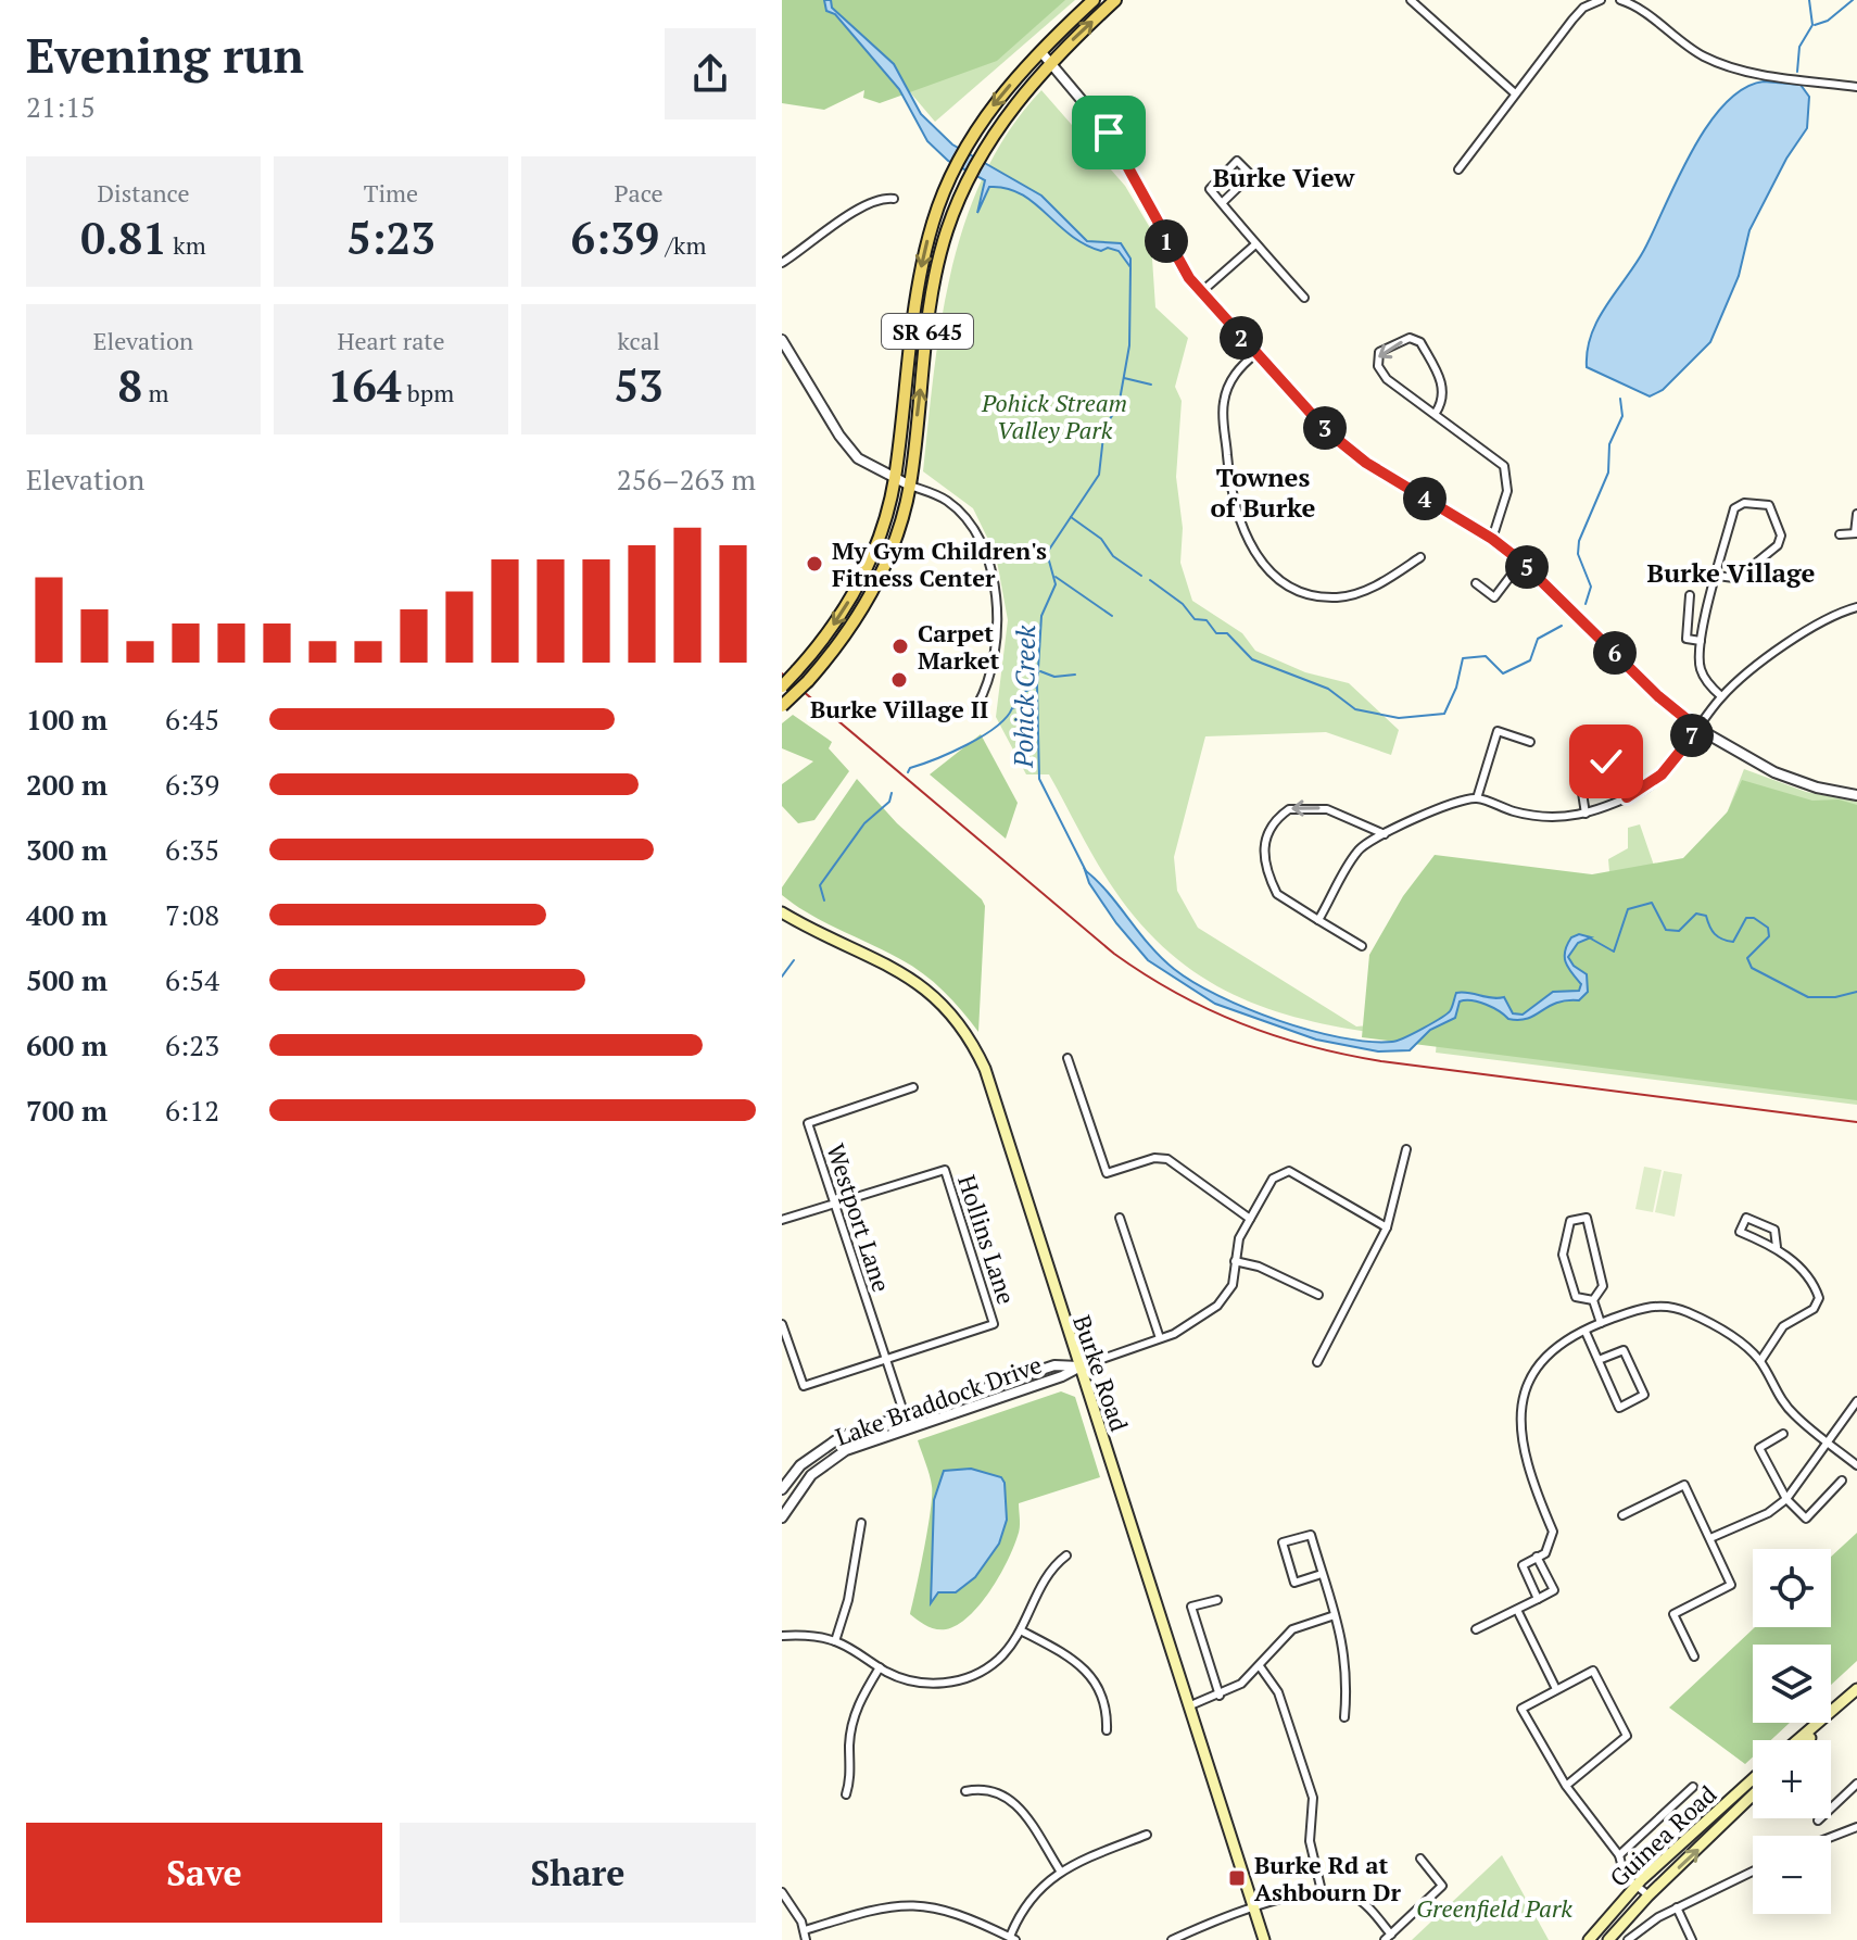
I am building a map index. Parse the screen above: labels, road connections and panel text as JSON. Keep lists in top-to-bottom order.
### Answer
{
  "streets": {
    "main road": ["SR 645", "Burke Road", "Guinea Road"],
    "street": ["Westport Lane", "Hollins Lane", "Lake Braddock Drive"]
  },
  "crossings": [
    ["Westport Lane", "Hollins Lane"],
    ["Westport Lane", "Lake Braddock Drive"],
    ["Burke Road", "Lake Braddock Drive"]
  ],
  "districts": ["Burke View", "Townes of Burke", "Burke Village"],
  "water": ["Pohick Creek"],
  "parks": ["Pohick Stream Valley Park", "Greenfield Park"],
  "places": {
    "other": ["My Gym Children's Fitness Center", "Carpet Market", "Burke Village II"],
    "transit": ["Burke Rd at Ashbourn Dr"]
  },
  "page": {
    "heading": ["Evening run", "21:15"],
    "stats": [
      ["Distance", "0.81 km"],
      ["Time", "5:23"],
      ["Pace", "6:39 /km"],
      ["Elevation", "8 m"],
      ["Heart rate", "164 bpm"],
      ["kcal", "53"]
    ],
    "pins": [
      "1",
      "2",
      "3",
      "4",
      "5",
      "6",
      "7"
    ],
    "chart": ["Elevation", "256–263 m"],
    "list": [
      {
        "name": "100 m",
        "note": "6:45"
      },
      {
        "name": "200 m",
        "note": "6:39"
      },
      {
        "name": "300 m",
        "note": "6:35"
      },
      {
        "name": "400 m",
        "note": "7:08"
      },
      {
        "name": "500 m",
        "note": "6:54"
      },
      {
        "name": "600 m",
        "note": "6:23"
      },
      {
        "name": "700 m",
        "note": "6:12"
      }
    ],
    "map_buttons": ["+", "−"],
    "buttons": ["Save", "Share"]
  }
}
